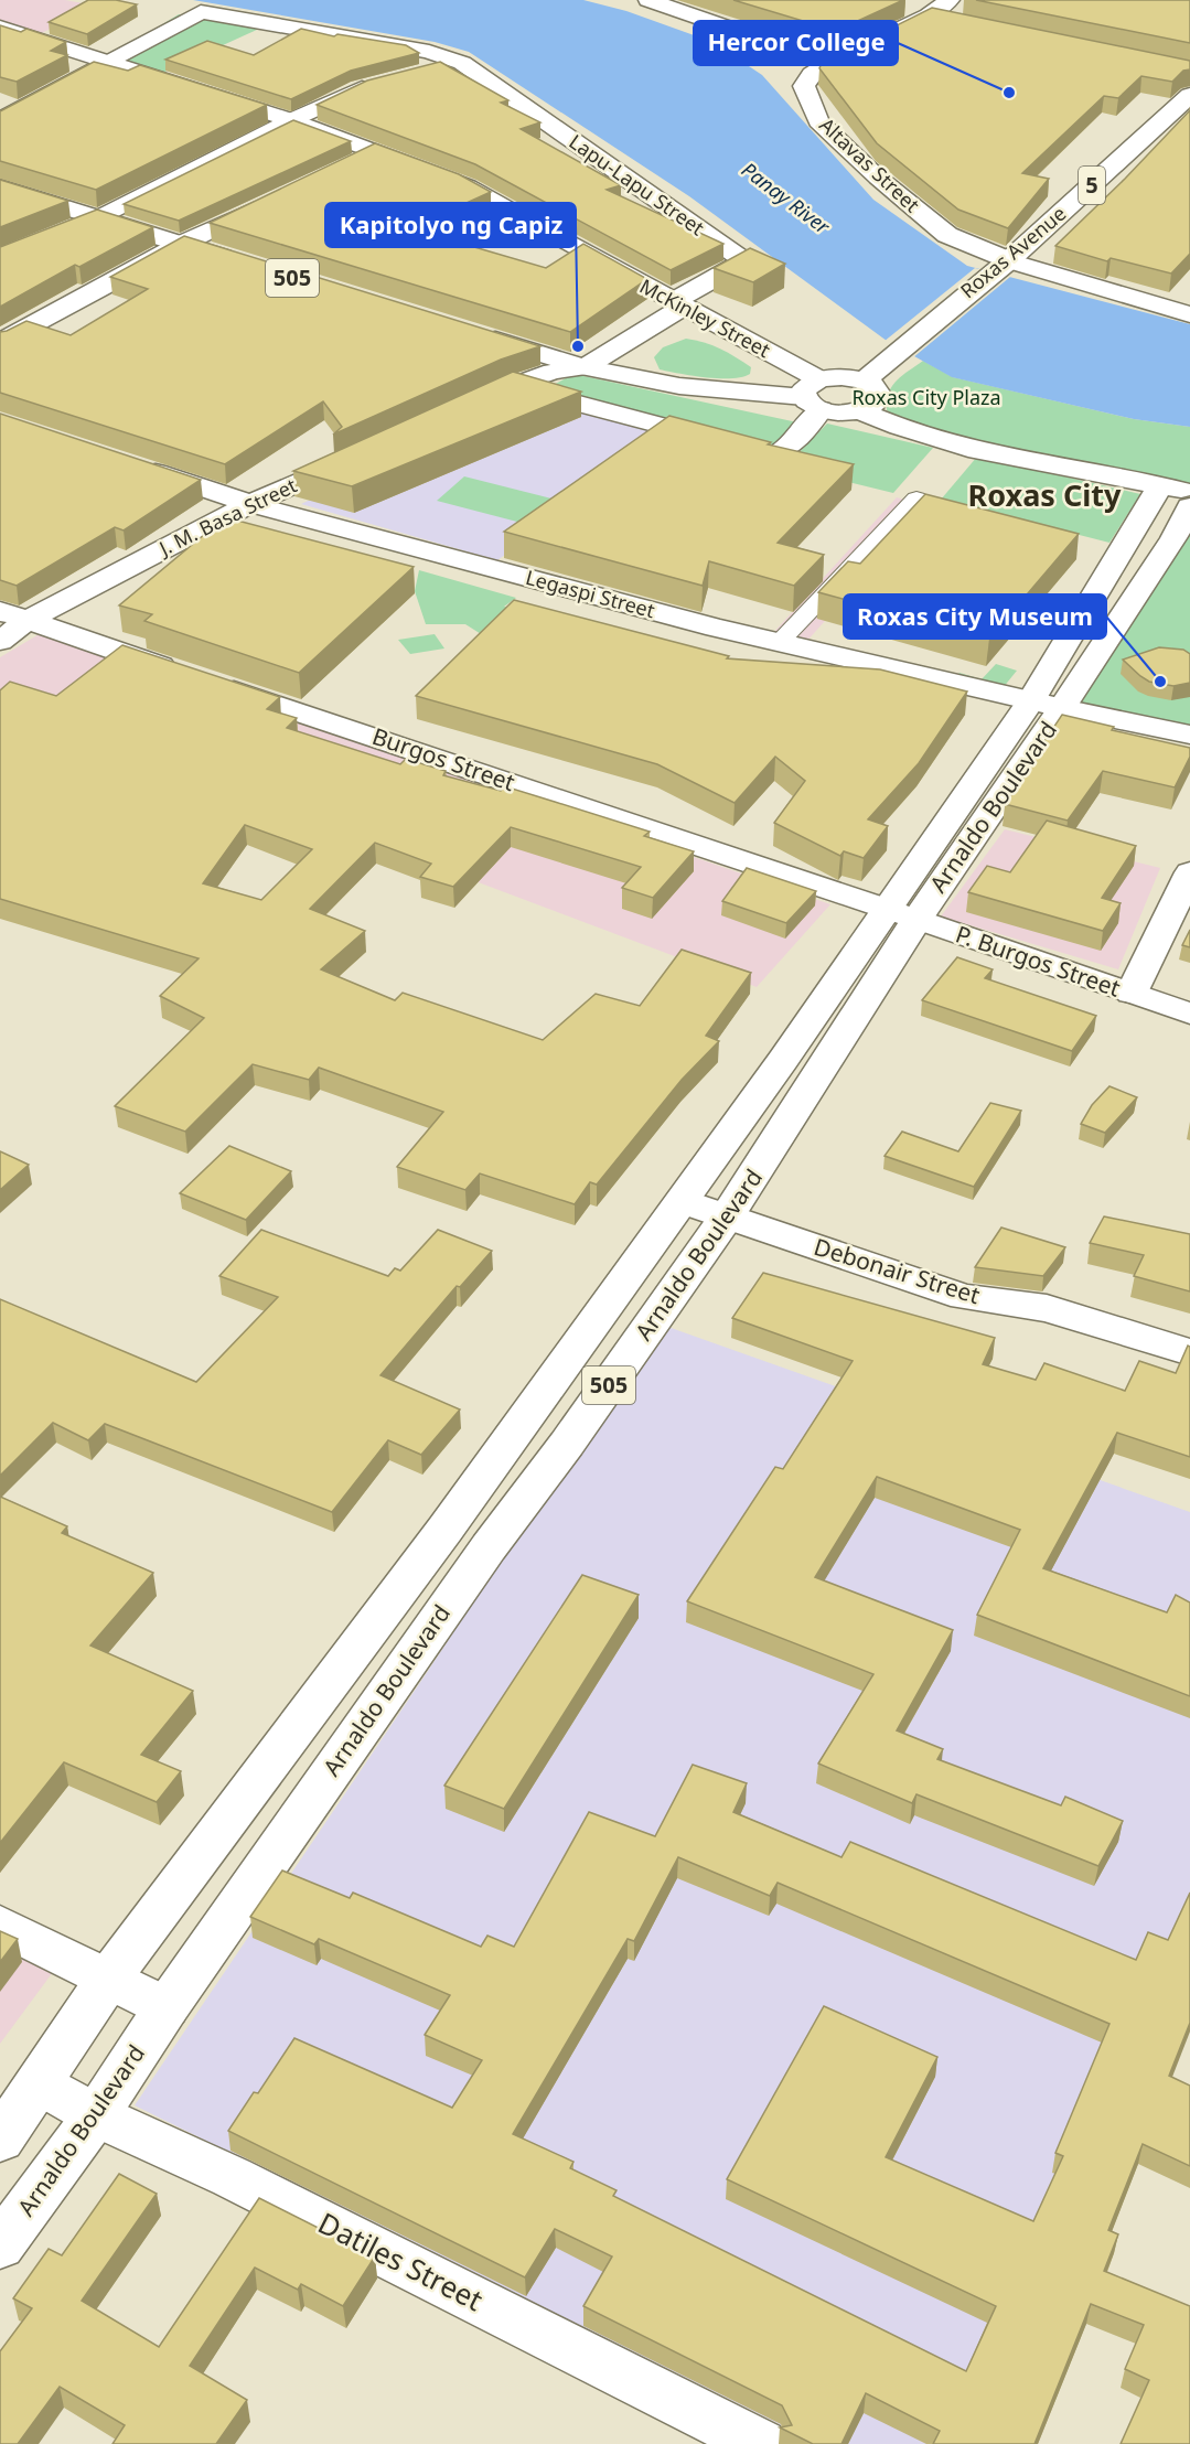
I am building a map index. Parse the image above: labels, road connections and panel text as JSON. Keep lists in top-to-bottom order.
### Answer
{
  "streets": {
    "main road": [
      "Altavas Street",
      "Lapu-Lapu Street",
      "5",
      "Roxas Avenue",
      "505",
      "McKinley Street",
      "J. M. Basa Street",
      "Legaspi Street",
      "Burgos Street",
      "Arnaldo Boulevard",
      "P. Burgos Street",
      "Debonair Street",
      "Datiles Street"
    ]
  },
  "crossings": [
    ["Altavas Street", "Roxas Avenue"],
    ["Lapu-Lapu Street", "McKinley Street"],
    ["J. M. Basa Street", "Legaspi Street"],
    ["J. M. Basa Street", "Burgos Street"],
    ["Legaspi Street", "Arnaldo Boulevard"],
    ["Burgos Street", "Arnaldo Boulevard"],
    ["Burgos Street", "P. Burgos Street"],
    ["Arnaldo Boulevard", "P. Burgos Street"],
    ["Arnaldo Boulevard", "Debonair Street"],
    ["Arnaldo Boulevard", "Datiles Street"]
  ],
  "districts": ["Roxas City"],
  "water": ["Panay River"],
  "parks": ["Roxas City Plaza"],
  "places": ["Hercor College", "Kapitolyo ng Capiz", "Roxas City Museum"]
}
